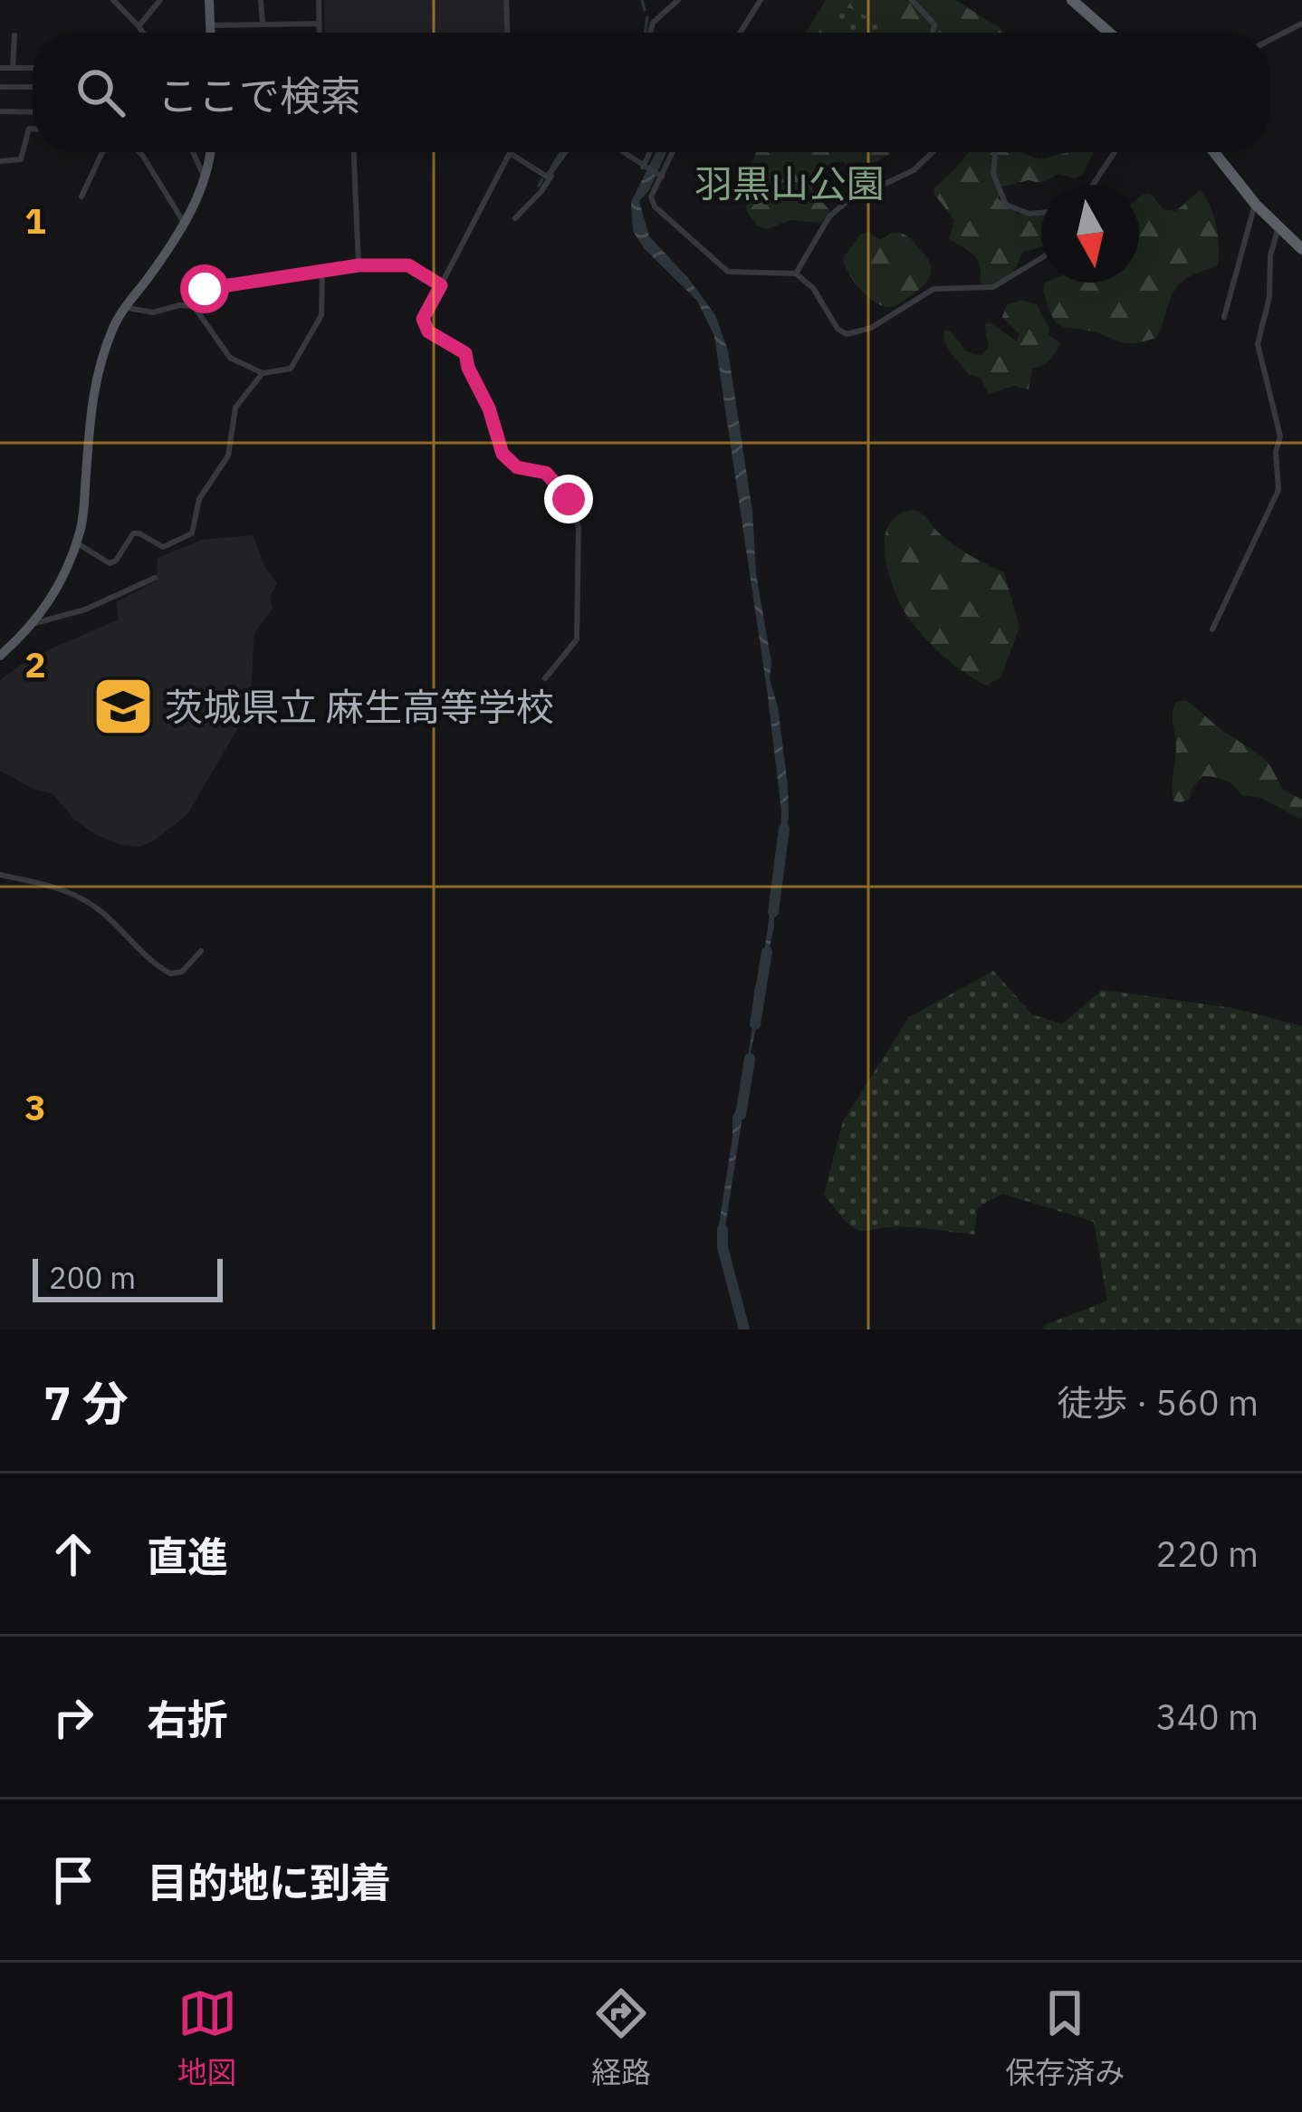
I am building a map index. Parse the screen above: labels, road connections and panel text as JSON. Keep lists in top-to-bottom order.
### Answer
{
  "parks": ["羽黒山公園"],
  "places": {
    "school or university": ["茨城県立 麻生高等学校"]
  },
  "scale_bar": "200 m",
  "north": "bottom",
  "page": {
    "search": "ここで検索",
    "scale": "200 m",
    "heading": ["7 分", "徒歩 · 560 m"],
    "list": [
      ["直進", "220 m"],
      ["右折", "340 m"],
      "目的地に到着"
    ],
    "nav": ["地図", "経路", "保存済み"]
  },
  "grid": {
    "rows": ["1", "2", "3"]
  }
}
